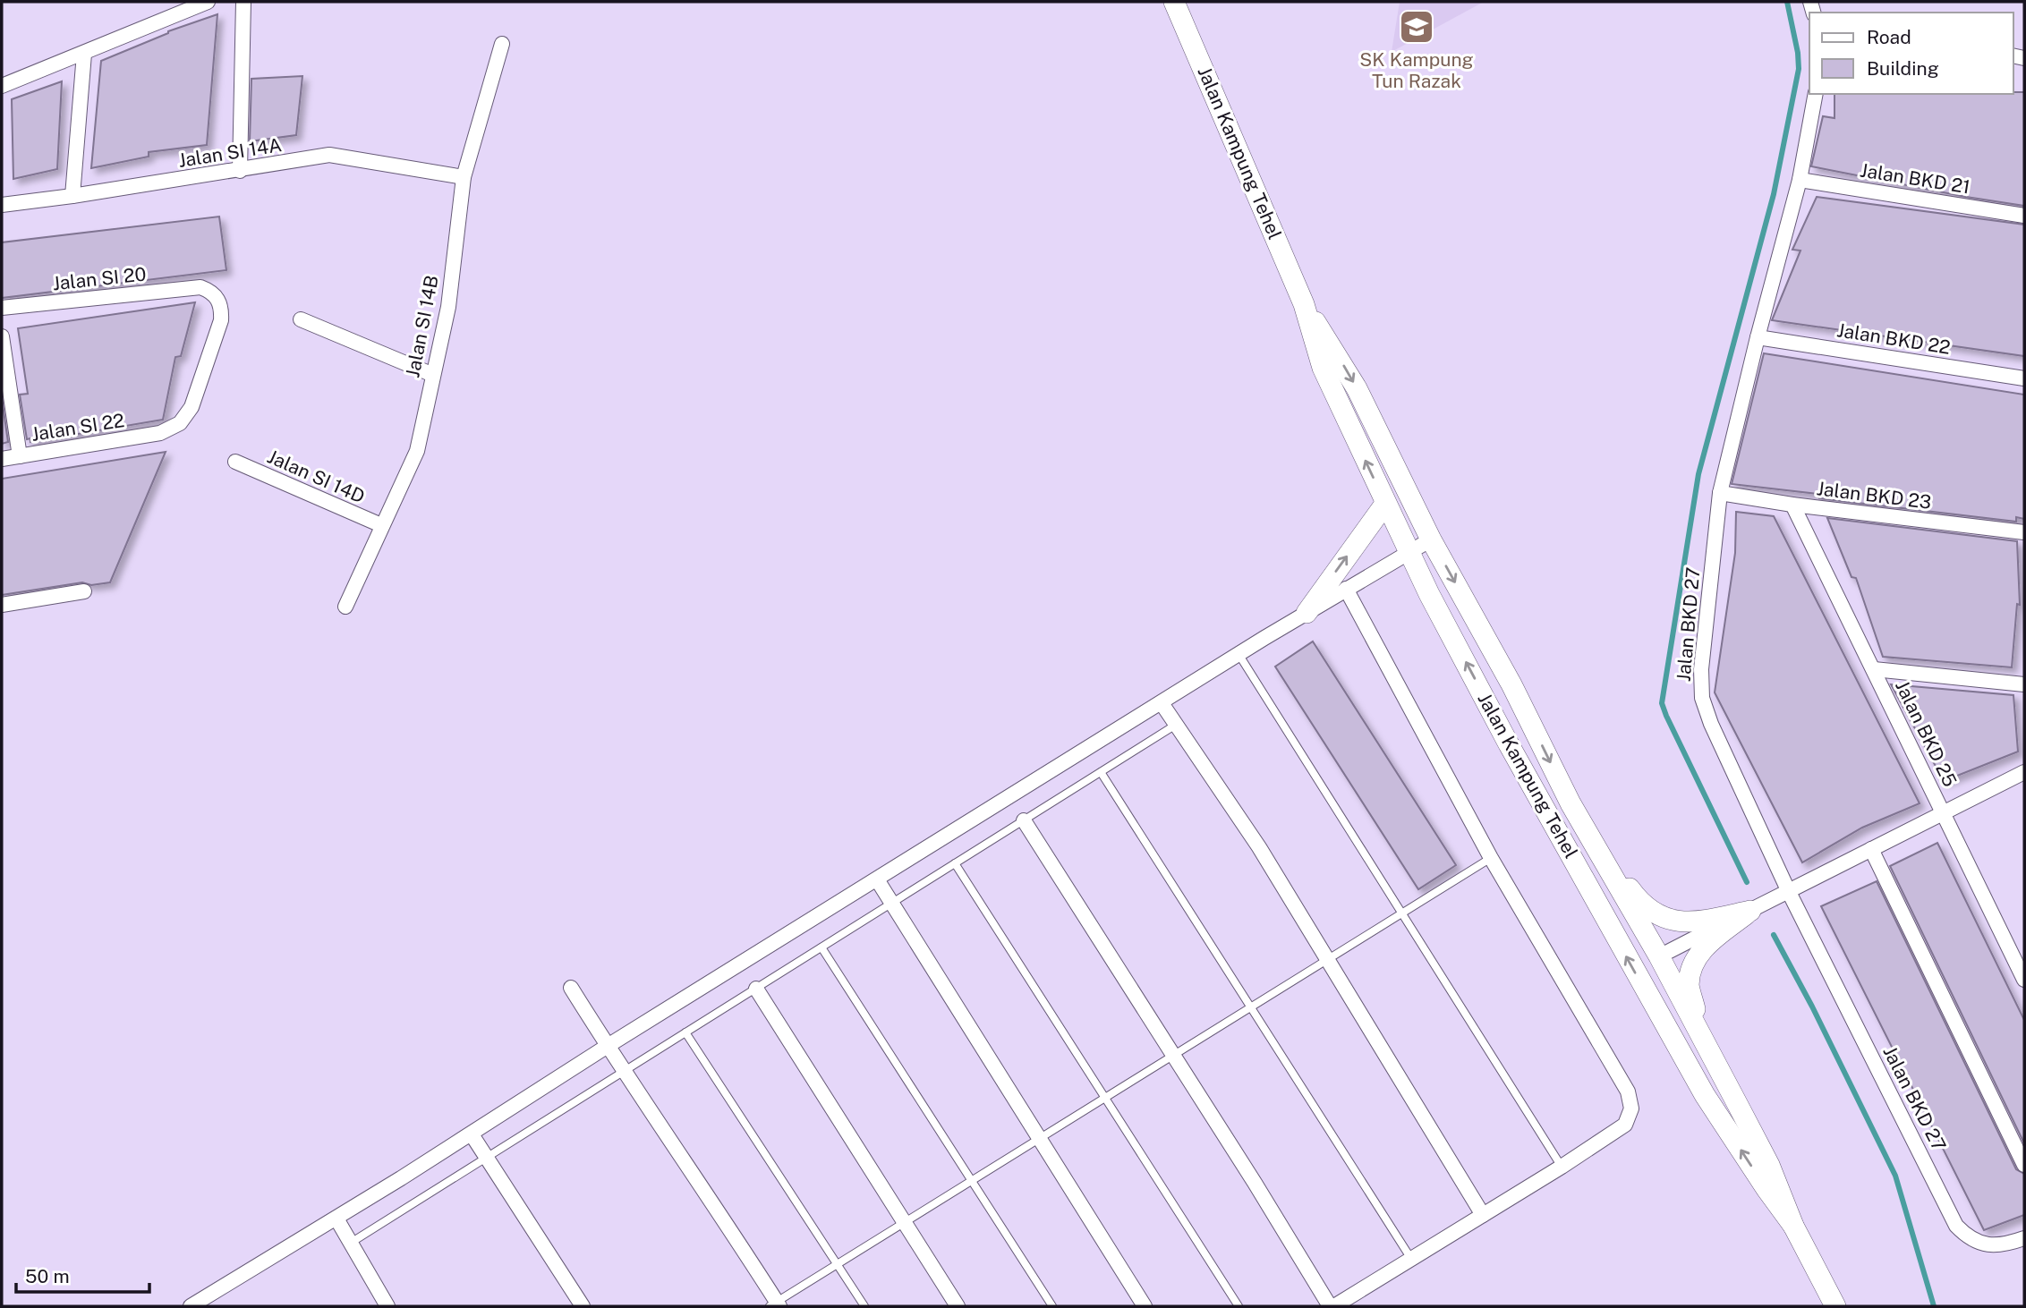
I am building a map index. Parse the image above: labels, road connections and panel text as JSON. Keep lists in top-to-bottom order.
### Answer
{
  "streets": {
    "main road": ["Jalan Kampung Tehel"],
    "street": [
      "Jalan SI 14A",
      "Jalan BKD 21",
      "Jalan SI 20",
      "Jalan SI 14B",
      "Jalan BKD 22",
      "Jalan SI 22",
      "Jalan SI 14D",
      "Jalan BKD 23",
      "Jalan BKD 27",
      "Jalan BKD 25"
    ]
  },
  "crossings": [
    ["Jalan SI 14A", "Jalan SI 14B"],
    ["Jalan BKD 21", "Jalan BKD 27"],
    ["Jalan SI 20", "Jalan SI 22"],
    ["Jalan SI 14B", "Jalan SI 14D"],
    ["Jalan BKD 22", "Jalan BKD 27"],
    ["Jalan BKD 23", "Jalan BKD 27"],
    ["Jalan BKD 23", "Jalan BKD 25"]
  ],
  "places": {
    "school or university": ["SK Kampung Tun Razak"]
  },
  "legend": ["Road", "Building"],
  "scale_bar": "50 m"
}
